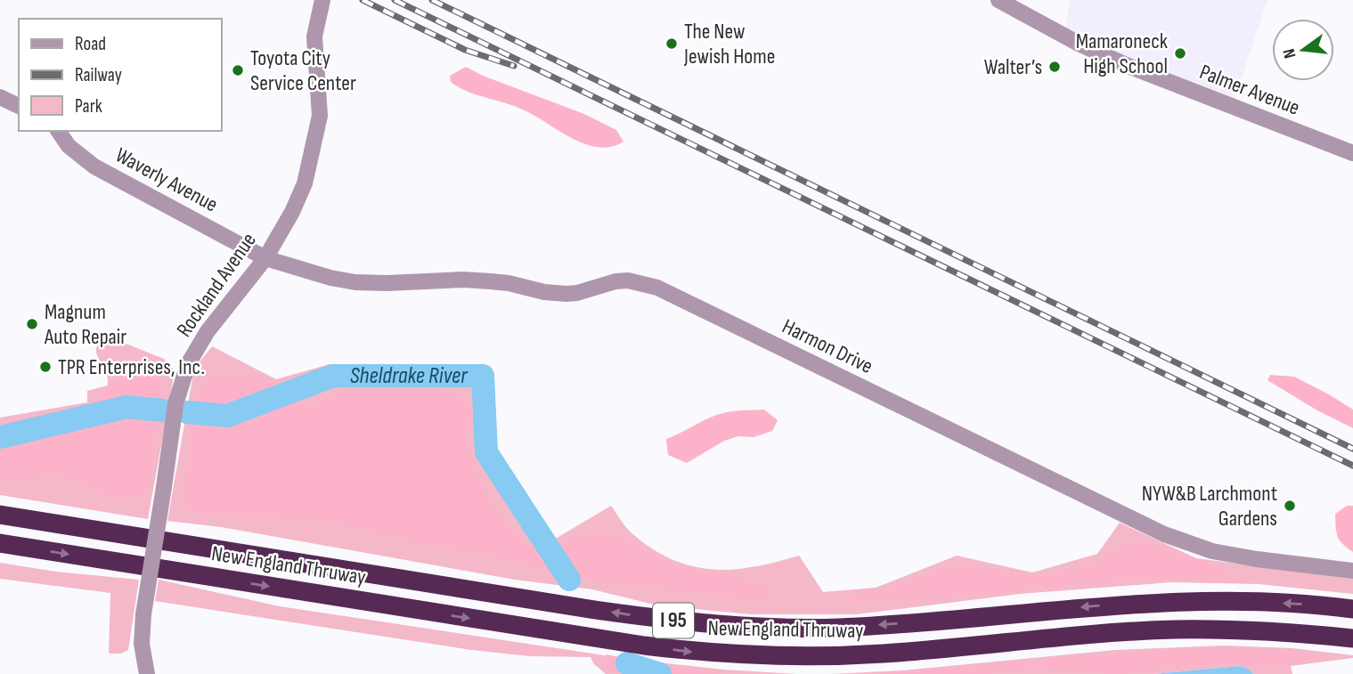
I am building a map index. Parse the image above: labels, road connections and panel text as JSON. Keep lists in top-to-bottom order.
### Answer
{
  "streets": {
    "highway": ["New England Thruway", "I 95"],
    "street": [
      "Palmer Avenue",
      "Waverly Avenue",
      "Rockland Avenue",
      "Harmon Drive"
    ]
  },
  "crossings": [
    ["Waverly Avenue", "Rockland Avenue"],
    ["Waverly Avenue", "Harmon Drive"],
    ["Rockland Avenue", "Harmon Drive"]
  ],
  "water": ["Sheldrake River"],
  "places": [
    "The New Jewish Home",
    "Mamaroneck High School",
    "Walter’s",
    "Toyota City Service Center",
    "Magnum Auto Repair",
    "TPR Enterprises, Inc.",
    "NYW&B Larchmont Gardens"
  ],
  "legend": ["Road", "Railway", "Park"],
  "north": "left"
}
